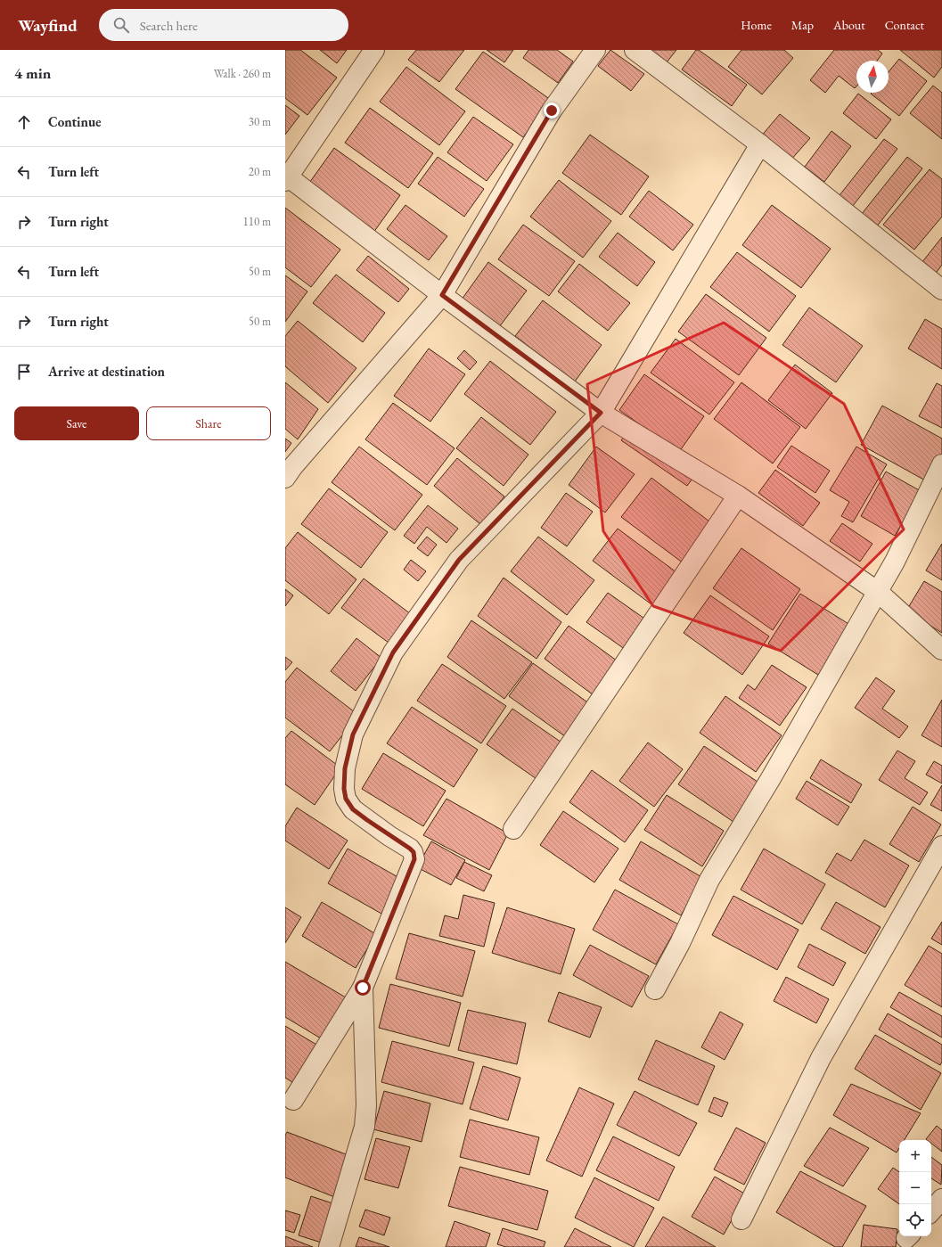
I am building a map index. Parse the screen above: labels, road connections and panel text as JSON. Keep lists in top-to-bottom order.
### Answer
{
  "north": "top",
  "page": {
    "header": "Wayfind",
    "search": "Search here",
    "nav": [
      "Home",
      "Map",
      "About",
      "Contact"
    ],
    "heading": ["4 min", "Walk · 260 m"],
    "list": [
      ["Continue", "30 m"],
      ["Turn left", "20 m"],
      ["Turn right", "110 m"],
      ["Turn left", "50 m"],
      ["Turn right", "50 m"],
      "Arrive at destination"
    ],
    "buttons": ["Save", "Share"],
    "map_buttons": ["+", "−"]
  }
}
